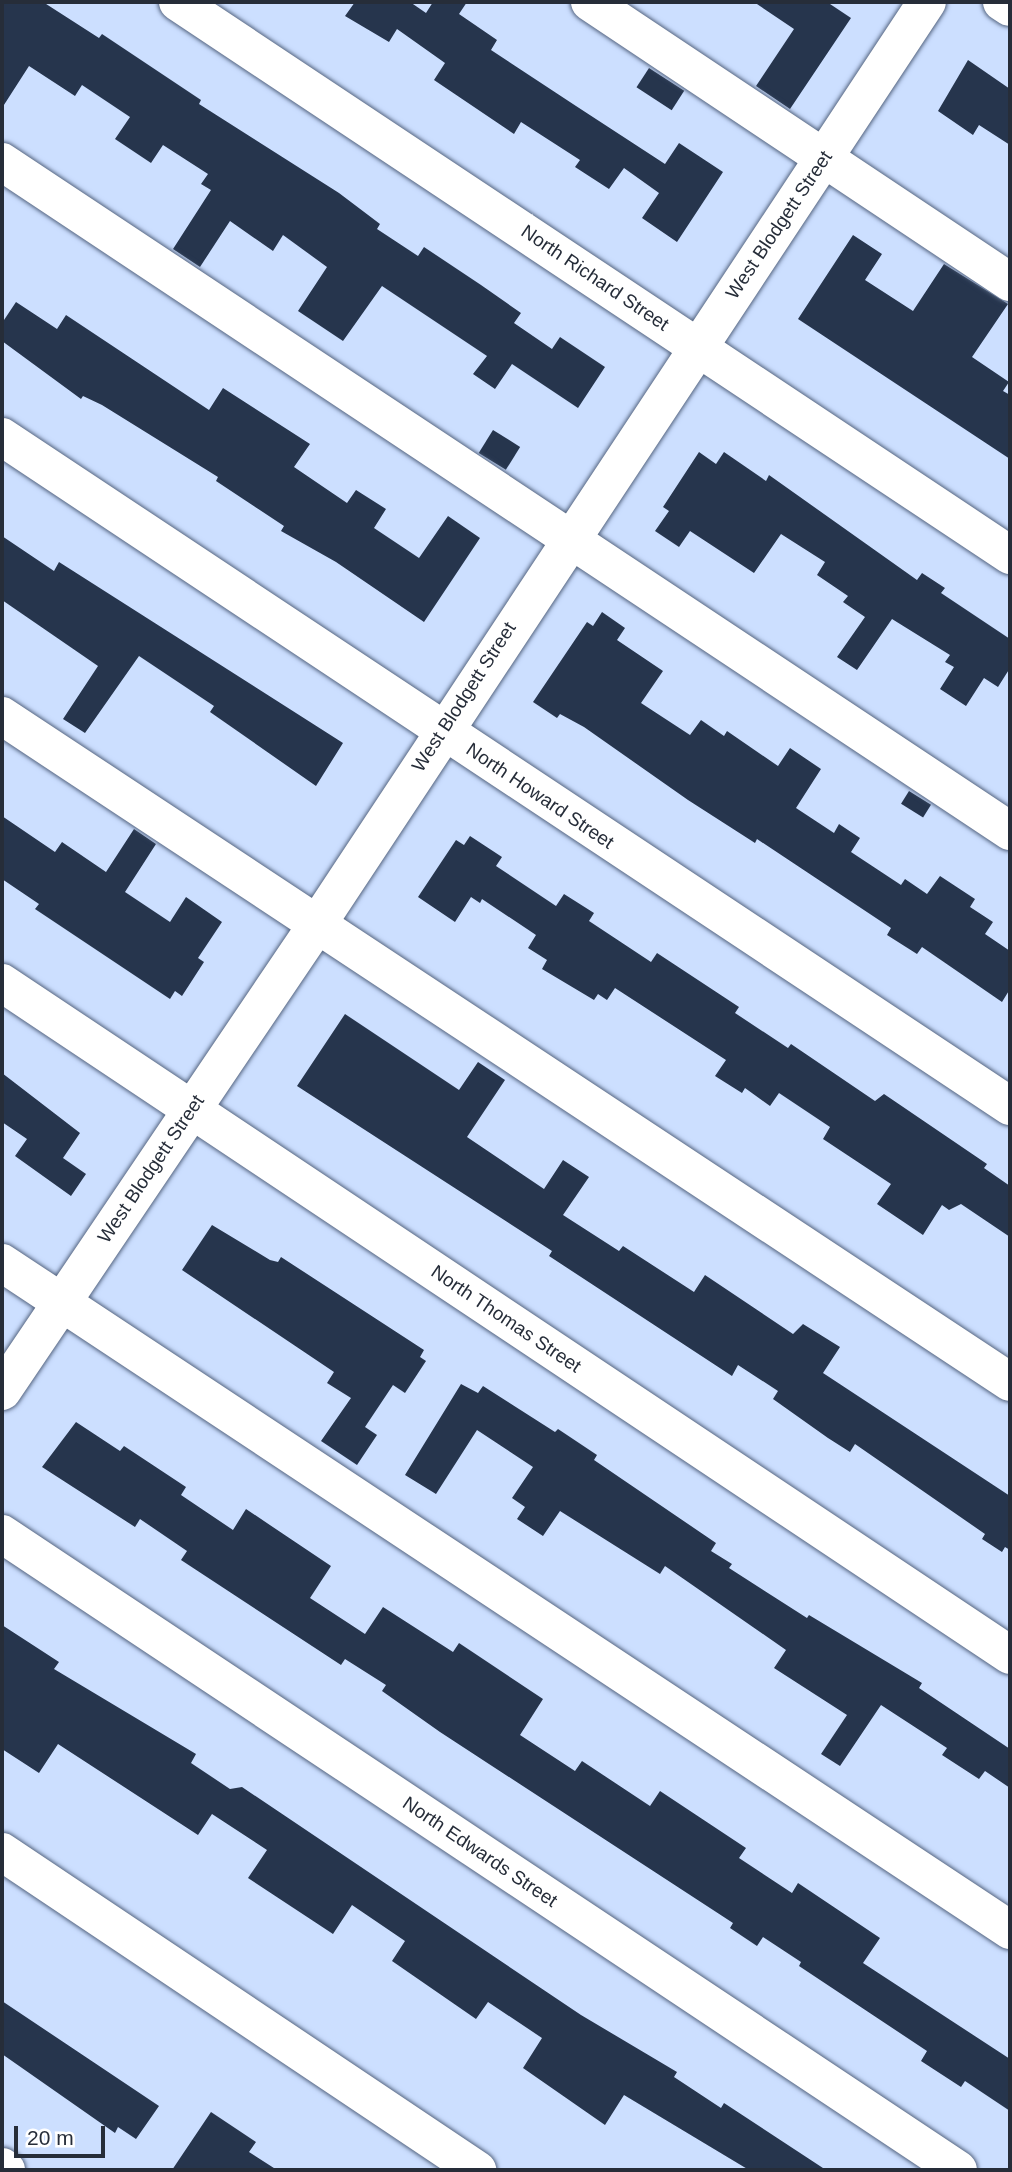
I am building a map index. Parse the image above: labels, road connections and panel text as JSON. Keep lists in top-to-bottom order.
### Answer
{
  "streets": {
    "street": [
      "West Blodgett Street",
      "North Richard Street",
      "North Howard Street",
      "North Thomas Street",
      "North Edwards Street"
    ]
  },
  "crossings": [
    ["West Blodgett Street", "North Richard Street"],
    ["West Blodgett Street", "North Howard Street"],
    ["West Blodgett Street", "North Thomas Street"]
  ],
  "scale_bar": "20 m"
}
